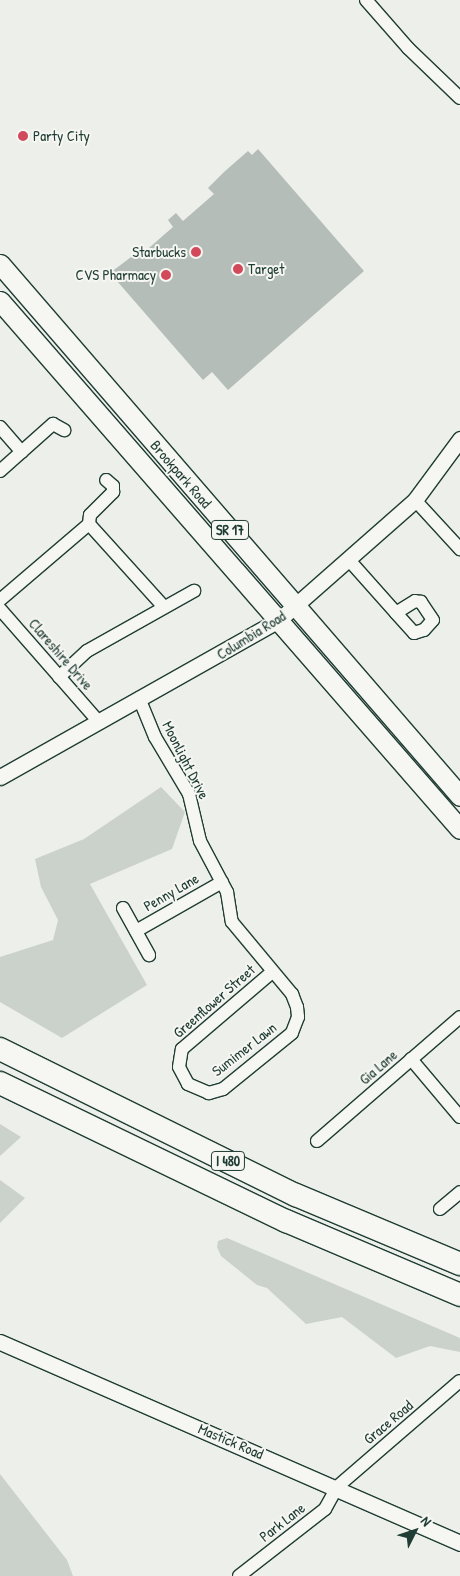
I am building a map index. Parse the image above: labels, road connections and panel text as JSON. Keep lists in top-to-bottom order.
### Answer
{
  "streets": {
    "highway": ["I 480"],
    "main road": ["Brookpark Road", "SR 17"],
    "street": [
      "Columbia Road",
      "Clareshire Drive",
      "Moonlight Drive",
      "Penny Lane",
      "Greenflower Street",
      "Sumimer Lawn",
      "Gia Lane",
      "Grace Road",
      "Mastick Road",
      "Park Lane"
    ]
  },
  "crossings": [
    ["Brookpark Road", "Columbia Road"],
    ["Columbia Road", "Clareshire Drive"],
    ["Columbia Road", "Moonlight Drive"],
    ["Moonlight Drive", "Penny Lane"],
    ["Moonlight Drive", "Greenflower Street"],
    ["Moonlight Drive", "Sumimer Lawn"],
    ["Greenflower Street", "Sumimer Lawn"],
    ["Grace Road", "Mastick Road"],
    ["Grace Road", "Park Lane"],
    ["Mastick Road", "Park Lane"]
  ],
  "places": [
    "Party City",
    "Starbucks",
    "Target",
    "CVS Pharmacy"
  ],
  "north": "top right"
}
